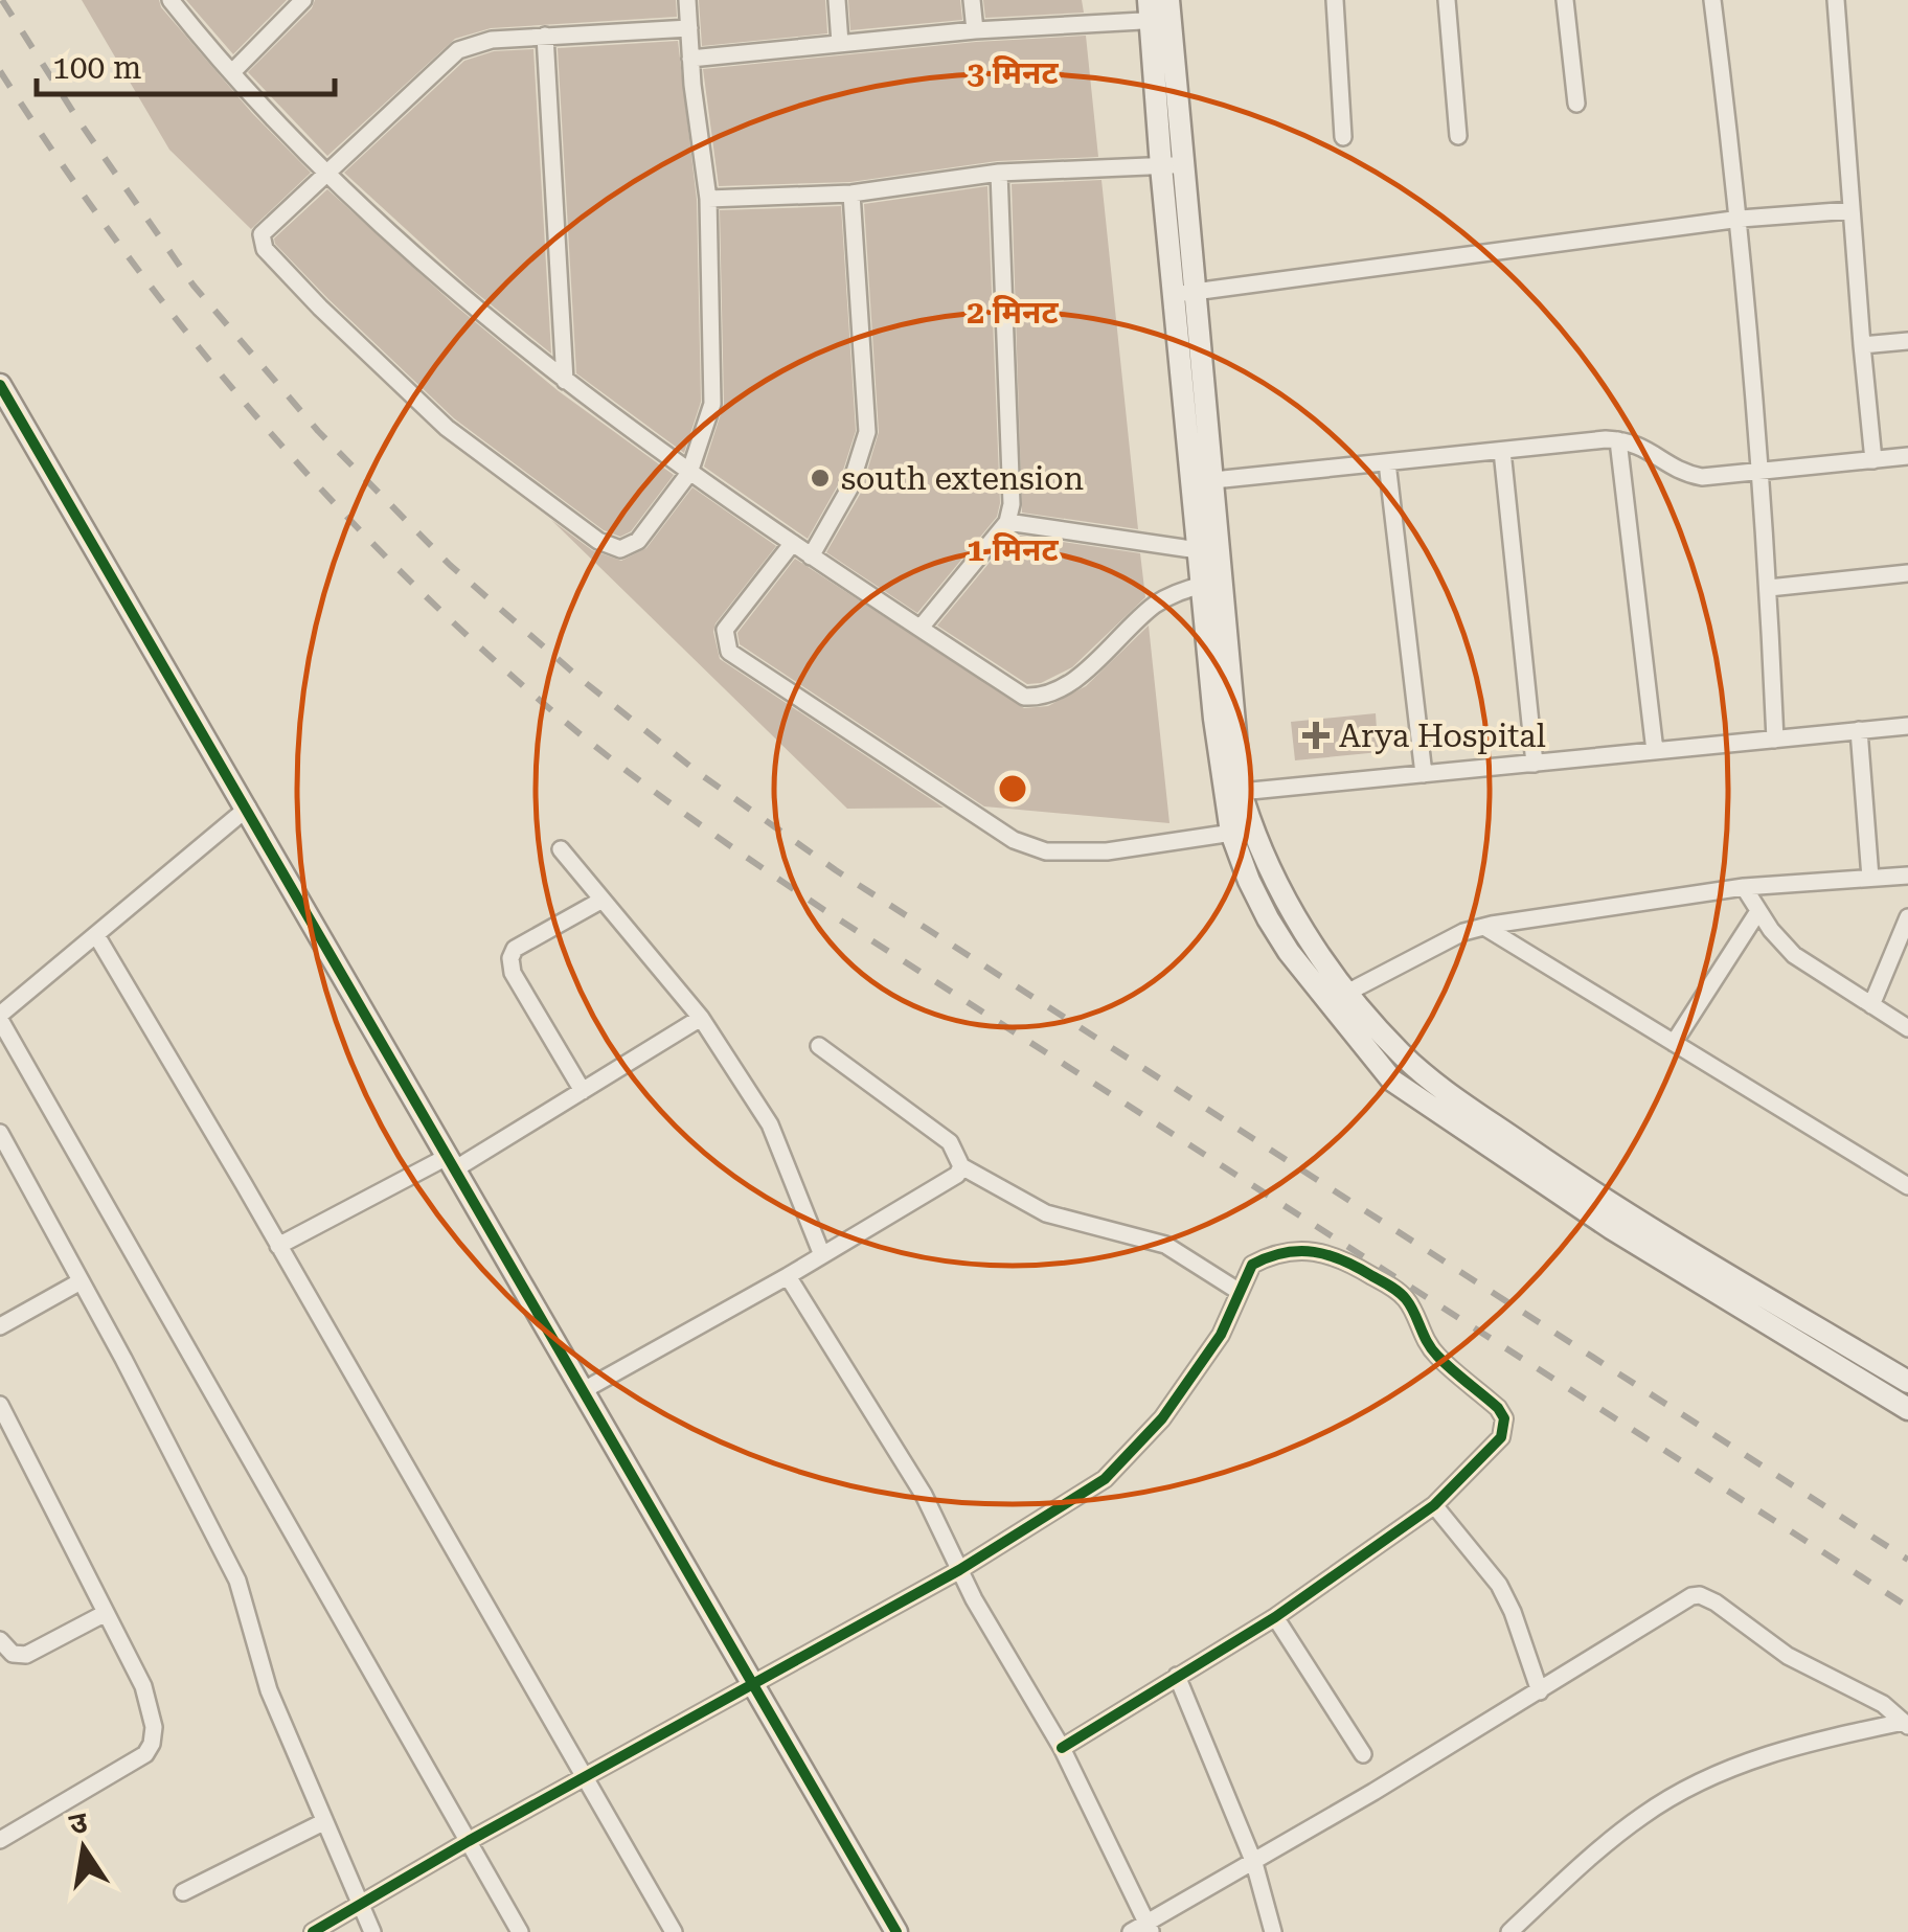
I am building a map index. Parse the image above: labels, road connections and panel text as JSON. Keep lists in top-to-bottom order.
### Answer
{
  "places": {
    "other": ["south extension"],
    "health": ["Arya Hospital"]
  },
  "scale_bar": "100 m",
  "north": "top",
  "rings": ["3 मिनट", "2 मिनट", "1 मिनट"]
}
